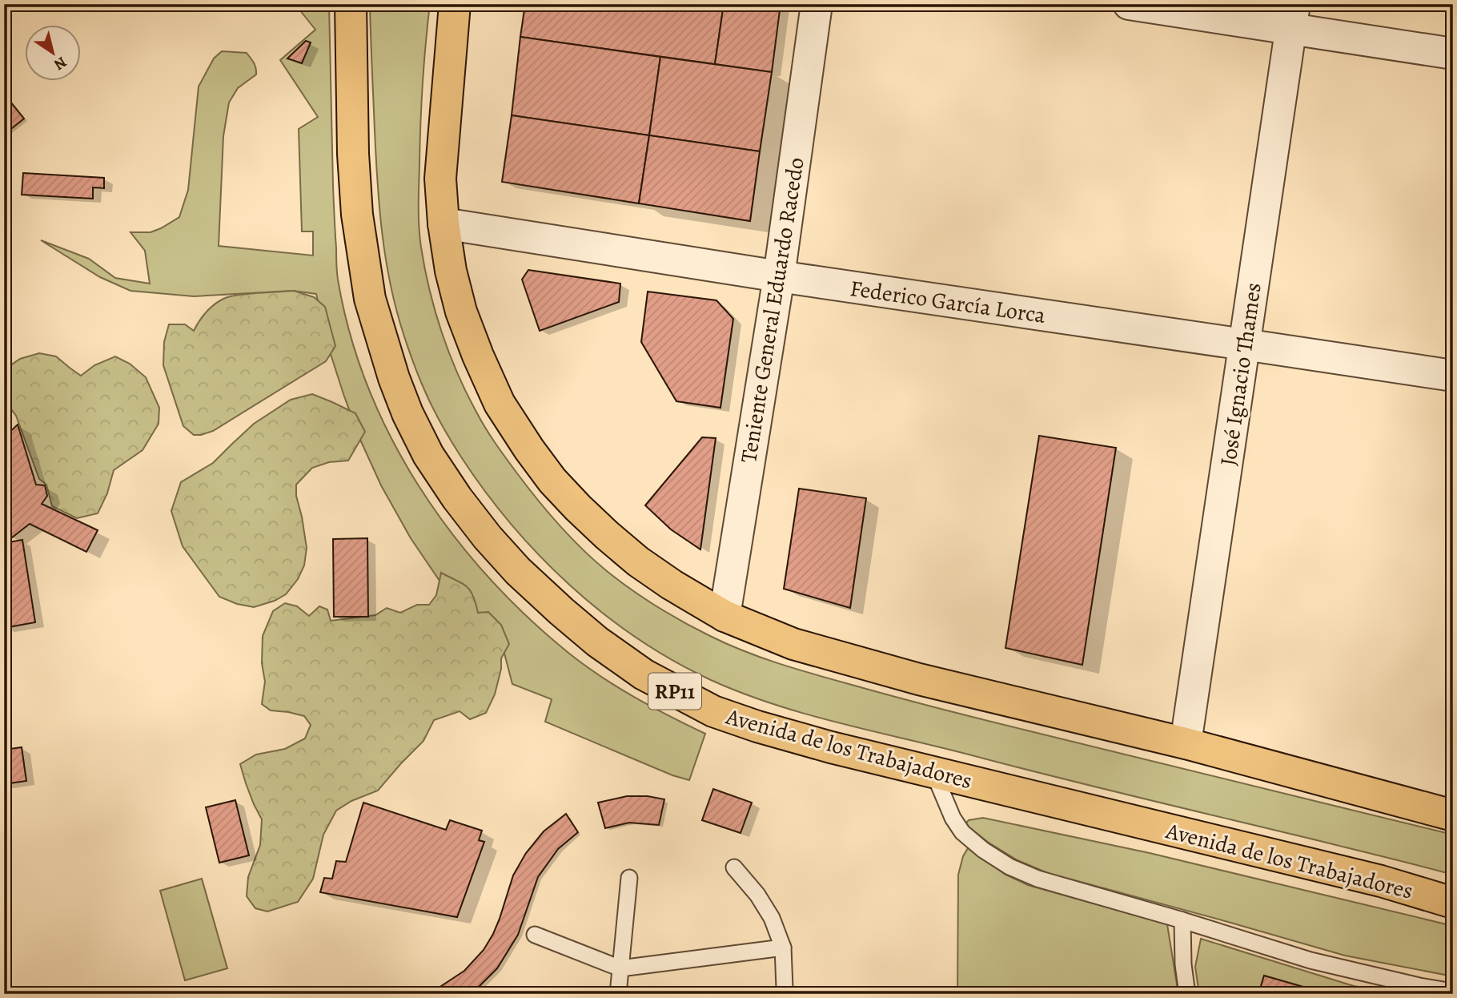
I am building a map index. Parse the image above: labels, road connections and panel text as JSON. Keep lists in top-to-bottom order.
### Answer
{
  "streets": {
    "main road": ["RP11", "Avenida de los Trabajadores"],
    "street": ["Federico García Lorca", "Teniente General Eduardo Racedo", "José Ignacio Thames"]
  },
  "crossings": [
    ["Federico García Lorca", "Teniente General Eduardo Racedo"],
    ["Federico García Lorca", "José Ignacio Thames"]
  ],
  "north": "bottom right"
}
